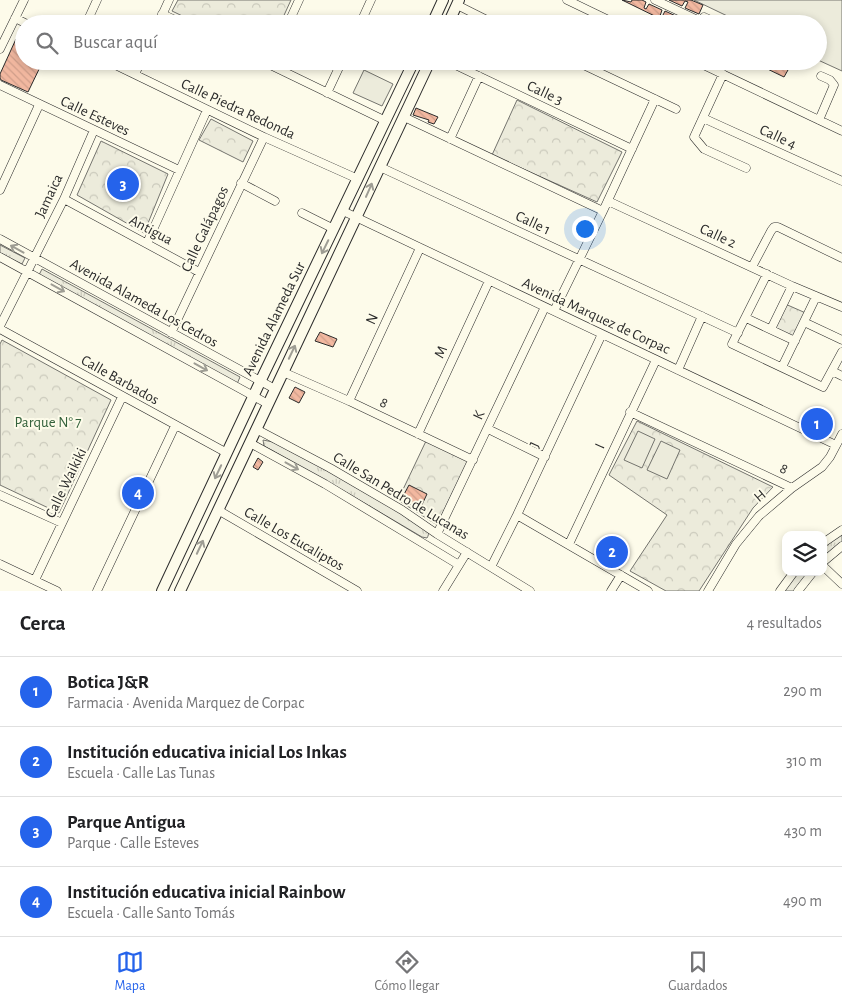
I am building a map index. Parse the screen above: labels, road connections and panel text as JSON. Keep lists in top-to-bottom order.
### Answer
{
  "streets": {
    "main road": ["Avenida Alameda Sur"],
    "street": [
      "Calle 3",
      "Calle Piedra Redonda",
      "Calle Esteves",
      "Calle 4",
      "Jamaica",
      "Calle 1",
      "Calle Galápagos",
      "Antigua",
      "Calle 2",
      "Avenida Alameda Los Cedros",
      "Avenida Marquez de Corpac",
      "N",
      "M",
      "Calle Barbados",
      "8",
      "K",
      "J",
      "I",
      "Calle Waikiki",
      "Calle San Pedro de Lucanas",
      "H",
      "Calle Los Eucaliptos"
    ]
  },
  "crossings": [
    ["Calle Piedra Redonda", "Calle Galápagos"],
    ["Calle Piedra Redonda", "Avenida Alameda Sur"],
    ["Calle Esteves", "Jamaica"],
    ["Jamaica", "Antigua"],
    ["Jamaica", "Avenida Alameda Los Cedros"],
    ["Jamaica", "Calle Barbados"],
    ["Calle 1", "Avenida Alameda Sur"],
    ["Calle Galápagos", "Antigua"],
    ["Calle Galápagos", "Avenida Alameda Los Cedros"],
    ["Avenida Alameda Los Cedros", "Avenida Alameda Sur"],
    ["Avenida Marquez de Corpac", "Avenida Alameda Sur"],
    ["Avenida Marquez de Corpac", "N"],
    ["Avenida Marquez de Corpac", "M"],
    ["Avenida Marquez de Corpac", "K"],
    ["Avenida Marquez de Corpac", "J"],
    ["Avenida Marquez de Corpac", "I"],
    ["Avenida Marquez de Corpac", "H"],
    ["Avenida Alameda Sur", "Calle Barbados"],
    ["Avenida Alameda Sur", "8"],
    ["Avenida Alameda Sur", "Calle San Pedro de Lucanas"],
    ["Avenida Alameda Sur", "Calle Los Eucaliptos"],
    ["N", "8"],
    ["M", "8"],
    ["Calle Barbados", "Calle Waikiki"],
    ["8", "K"],
    ["8", "I"],
    ["8", "H"],
    ["K", "Calle San Pedro de Lucanas"],
    ["J", "Calle San Pedro de Lucanas"]
  ],
  "parks": ["Parque N° 7"],
  "page": {
    "search": "Buscar aquí",
    "pins": [
      "3",
      "1",
      "4",
      "2"
    ],
    "heading": ["Cerca", "4 resultados"],
    "list": [
      {
        "mark": "1",
        "name": "Botica J&R",
        "note": "Farmacia · Avenida Marquez de Corpac",
        "value": "290 m"
      },
      {
        "mark": "2",
        "name": "Institución educativa inicial Los Inkas",
        "note": "Escuela · Calle Las Tunas",
        "value": "310 m"
      },
      {
        "mark": "3",
        "name": "Parque Antigua",
        "note": "Parque · Calle Esteves",
        "value": "430 m"
      },
      {
        "mark": "4",
        "name": "Institución educativa inicial Rainbow",
        "note": "Escuela · Calle Santo Tomás",
        "value": "490 m"
      }
    ],
    "nav": ["Mapa", "Cómo llegar", "Guardados"]
  }
}
